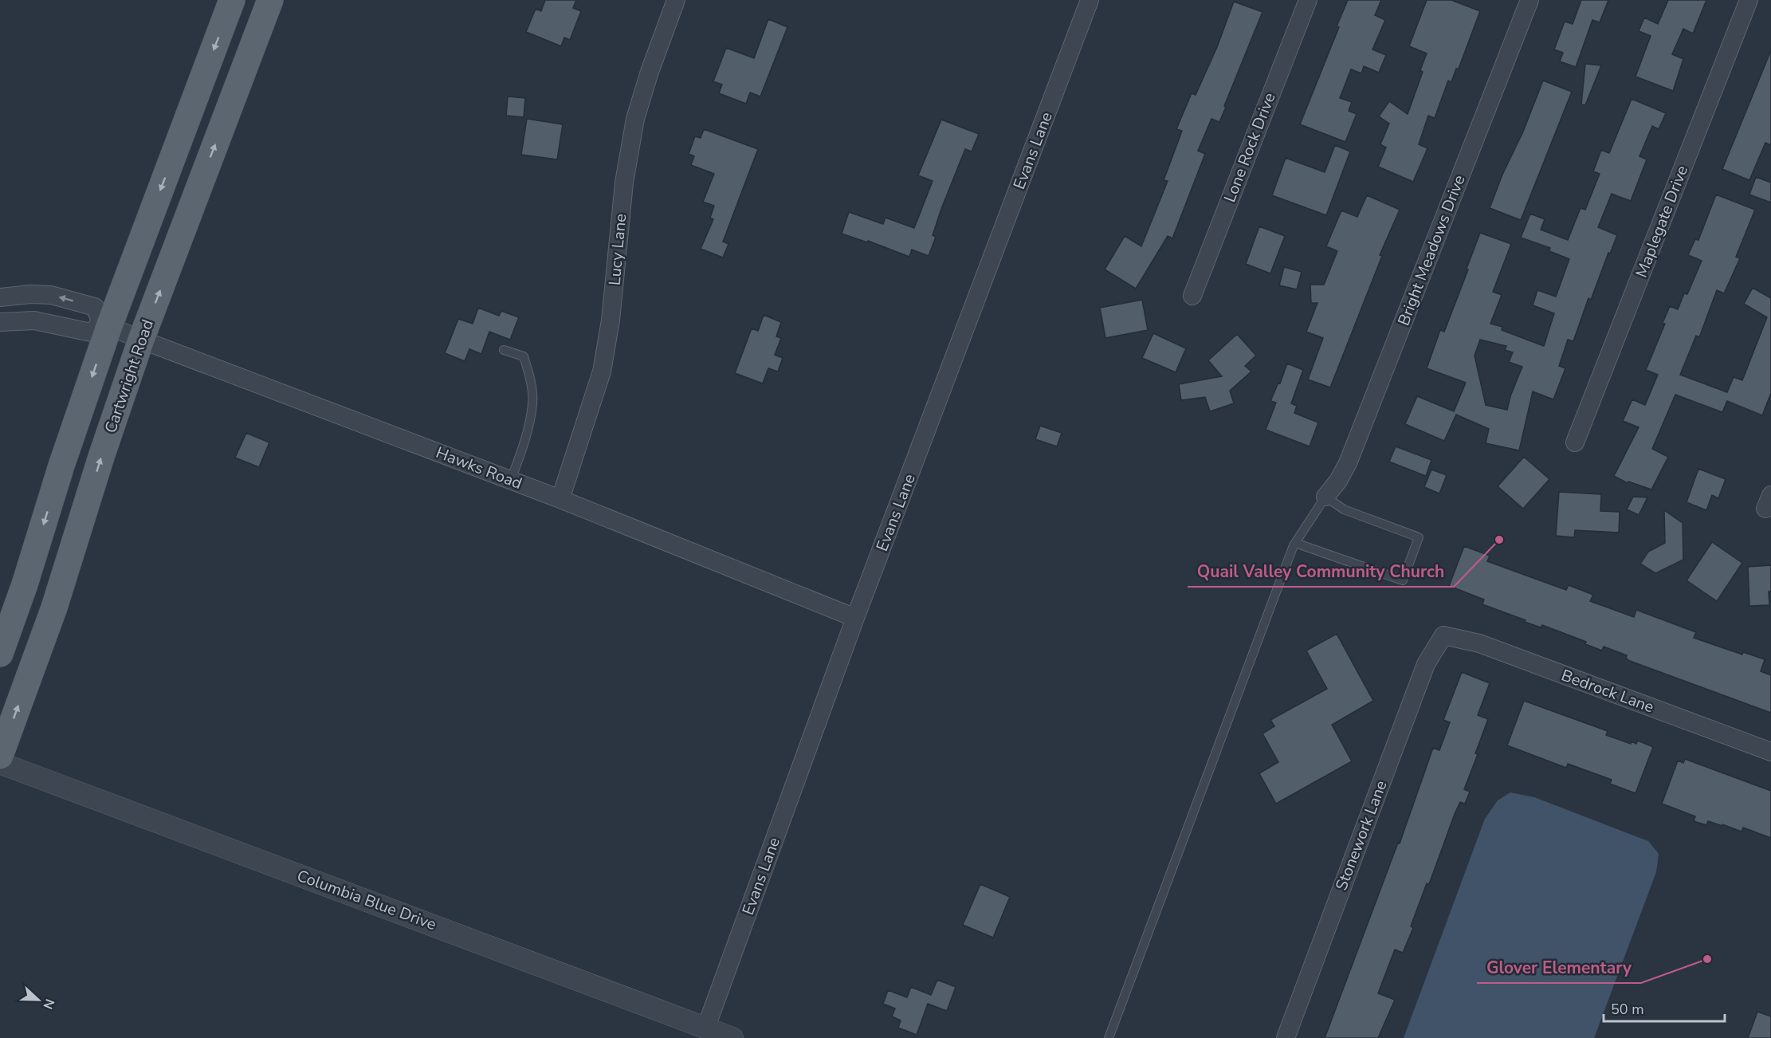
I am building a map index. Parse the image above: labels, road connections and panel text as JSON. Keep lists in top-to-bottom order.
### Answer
{
  "streets": {
    "main road": ["Cartwright Road"],
    "street": [
      "Lone Rock Drive",
      "Evans Lane",
      "Maplegate Drive",
      "Lucy Lane",
      "Bright Meadows Drive",
      "Hawks Road",
      "Bedrock Lane",
      "Stonework Lane",
      "Columbia Blue Drive"
    ]
  },
  "crossings": [
    ["Evans Lane", "Hawks Road"],
    ["Evans Lane", "Columbia Blue Drive"],
    ["Lucy Lane", "Hawks Road"],
    ["Cartwright Road", "Hawks Road"],
    ["Bedrock Lane", "Stonework Lane"]
  ],
  "places": ["Quail Valley Community Church", "Glover Elementary"],
  "scale_bar": "50 m",
  "north": "right"
}
